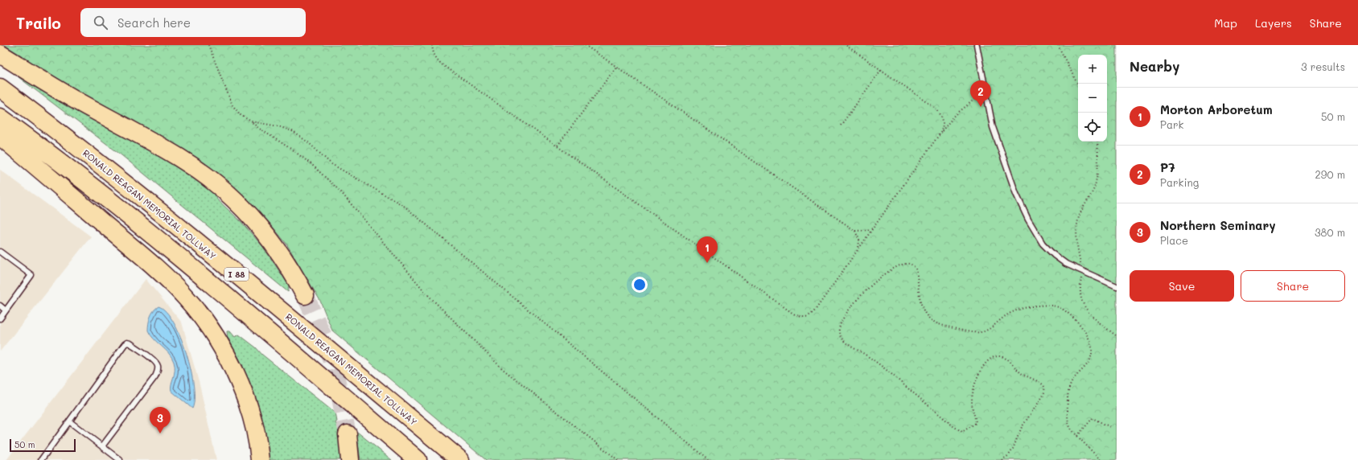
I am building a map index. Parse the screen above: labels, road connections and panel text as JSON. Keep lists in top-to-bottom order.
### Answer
{
  "streets": {
    "highway": ["RONALD REAGAN MEMORIAL TOLLWAY", "I 88"]
  },
  "scale_bar": "50 m",
  "page": {
    "header": "Trailo",
    "search": "Search here",
    "nav": ["Map", "Layers", "Share"],
    "heading": ["Nearby", "3 results"],
    "map_buttons": ["+", "−"],
    "pins": ["2", "1", "3"],
    "list": [
      {
        "mark": "1",
        "name": "Morton Arboretum",
        "note": "Park",
        "value": "50 m"
      },
      {
        "mark": "2",
        "name": "P7",
        "note": "Parking",
        "value": "290 m"
      },
      {
        "mark": "3",
        "name": "Northern Seminary",
        "note": "Place",
        "value": "380 m"
      }
    ],
    "buttons": ["Save", "Share"],
    "scale": "50 m"
  }
}
